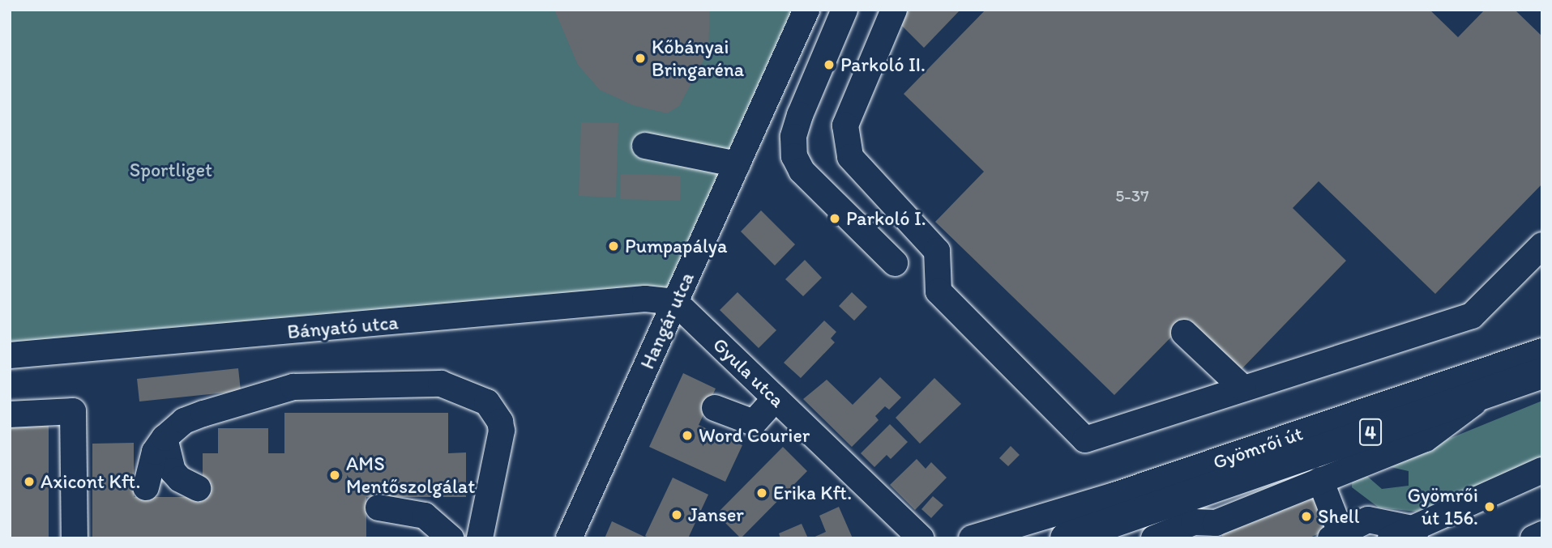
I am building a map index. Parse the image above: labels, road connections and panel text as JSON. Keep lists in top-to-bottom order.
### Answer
{
  "streets": {
    "main road": ["4"],
    "street": [
      "Hangár utca",
      "Bányató utca",
      "Gyula utca",
      "Gyömrői út"
    ]
  },
  "crossings": [
    ["Hangár utca", "Bányató utca"],
    ["Hangár utca", "Gyula utca"],
    ["Bányató utca", "Gyula utca"]
  ],
  "parks": ["Sportliget"],
  "places": [
    "Kőbányai Bringaréna",
    "Parkoló II.",
    "Parkoló I.",
    "Pumpapálya",
    "Word Courier",
    "AMS Mentőszolgálat",
    "Axicont Kft.",
    "Erika Kft.",
    "Gyömrői út 156.",
    "Janser",
    "Shell"
  ],
  "house_numbers": ["5-37"]
}
